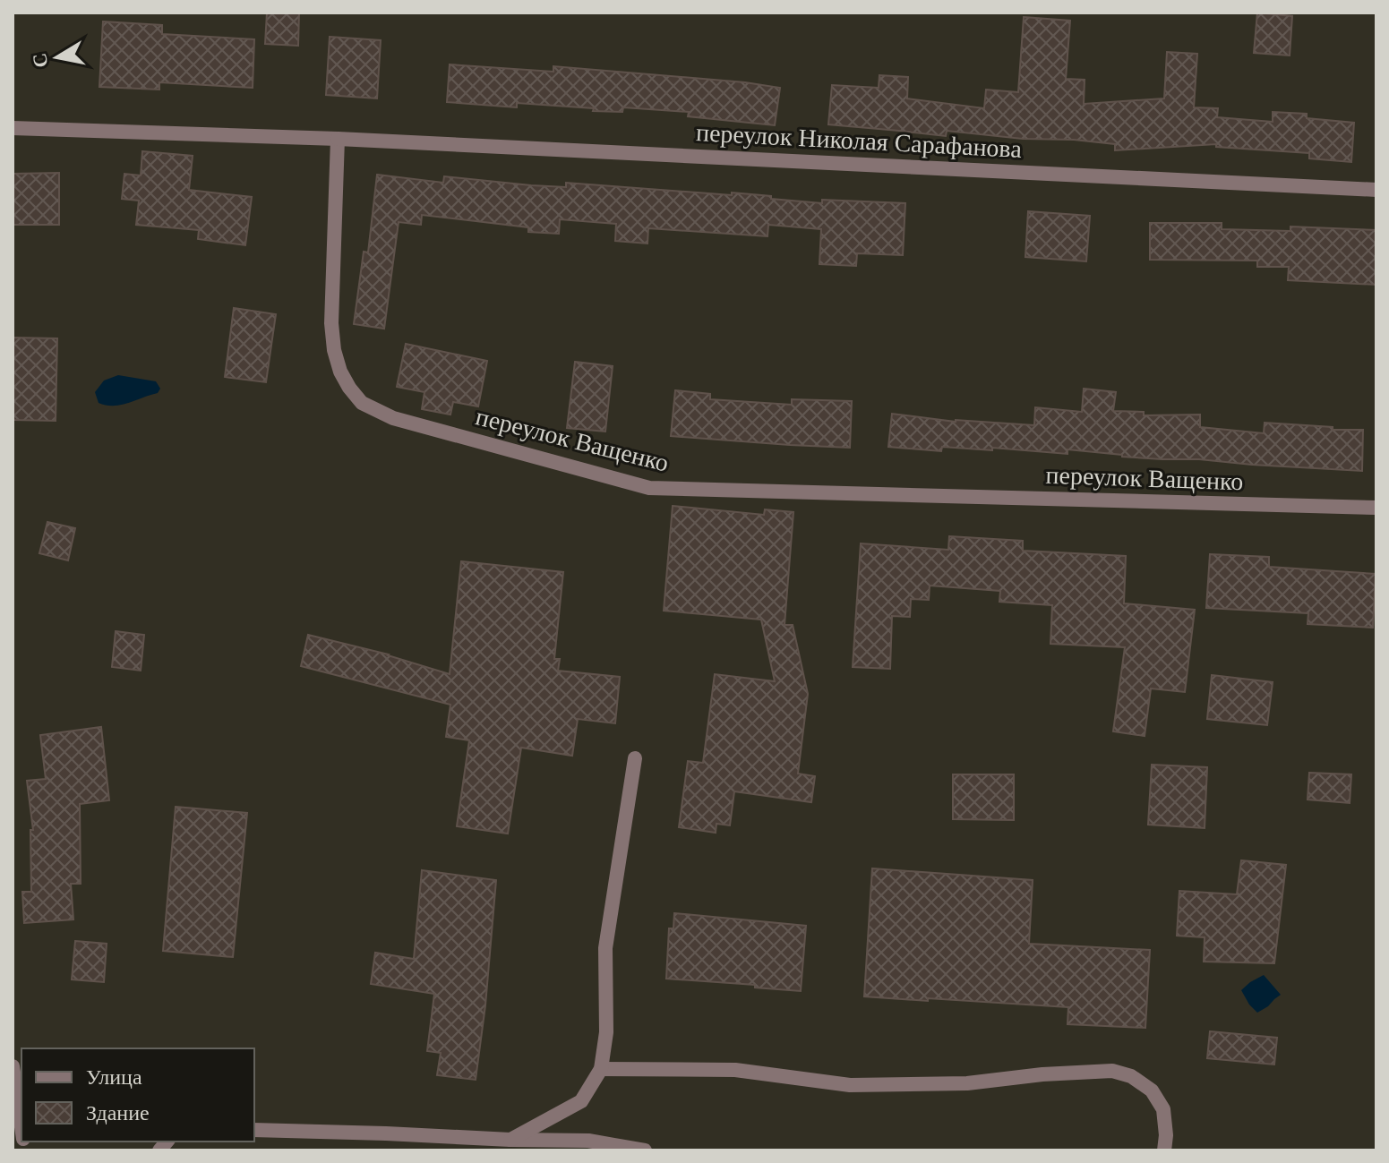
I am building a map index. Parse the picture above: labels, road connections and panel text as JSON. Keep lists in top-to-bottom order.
{
  "streets": {
    "street": ["переулок Николая Сарафанова", "переулок Ващенко"]
  },
  "crossings": [
    ["переулок Николая Сарафанова", "переулок Ващенко"]
  ],
  "legend": ["Улица", "Здание"],
  "north": "left"
}
